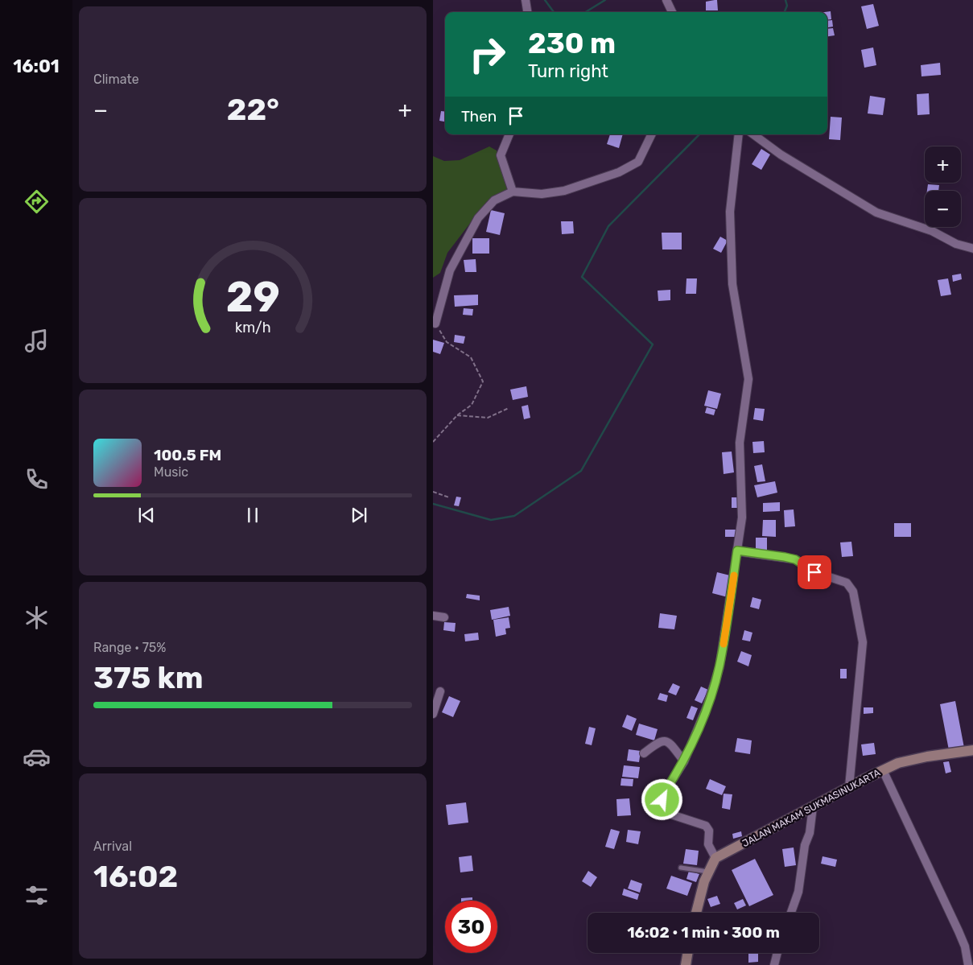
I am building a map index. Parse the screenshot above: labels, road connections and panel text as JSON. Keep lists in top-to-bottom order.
{
  "streets": {
    "street": ["JALAN MAKAM SUKMASINUKARTA"]
  },
  "page": {
    "tabs": "16:01",
    "tile": [
      "Climate",
      ["Range · 75%", "375 km"],
      ["Arrival", "16:02"]
    ],
    "turn": ["230 m", "Turn right"],
    "heat": ["−", "22°", "+"],
    "then": "Then",
    "map_buttons": ["+", "−"],
    "song": ["100.5 FM", "Music"],
    "limit": "30",
    "trip": "16:02 · 1 min · 300 m",
    "gauge": ["29", "km/h"]
  }
}
